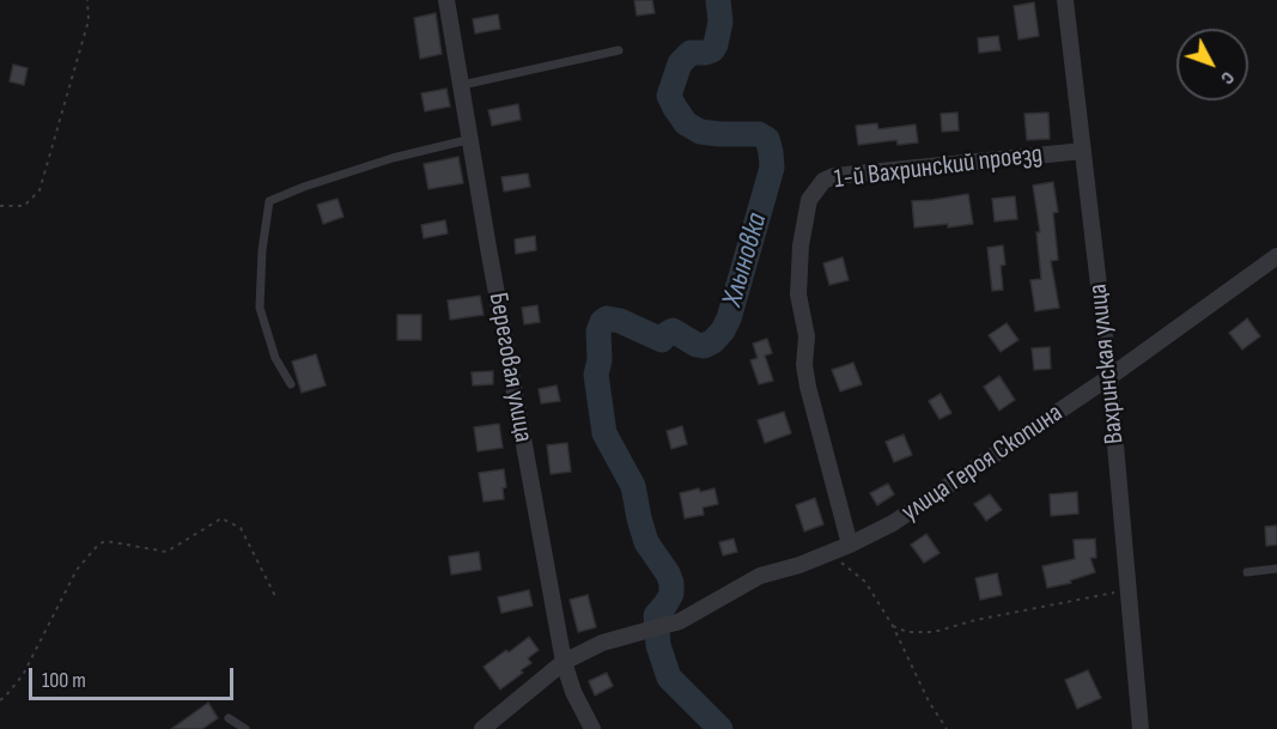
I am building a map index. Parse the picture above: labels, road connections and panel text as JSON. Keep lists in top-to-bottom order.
{
  "streets": {
    "street": [
      "1-й Вахринский проезд",
      "Вахринская улица",
      "Береговая улица",
      "улица Героя Скопина"
    ]
  },
  "crossings": [
    ["1-й Вахринский проезд", "Вахринская улица"],
    ["1-й Вахринский проезд", "улица Героя Скопина"],
    ["Вахринская улица", "улица Героя Скопина"],
    ["Береговая улица", "улица Героя Скопина"]
  ],
  "water": ["Хлыновка"],
  "scale_bar": "100 m",
  "north": "bottom right"
}
